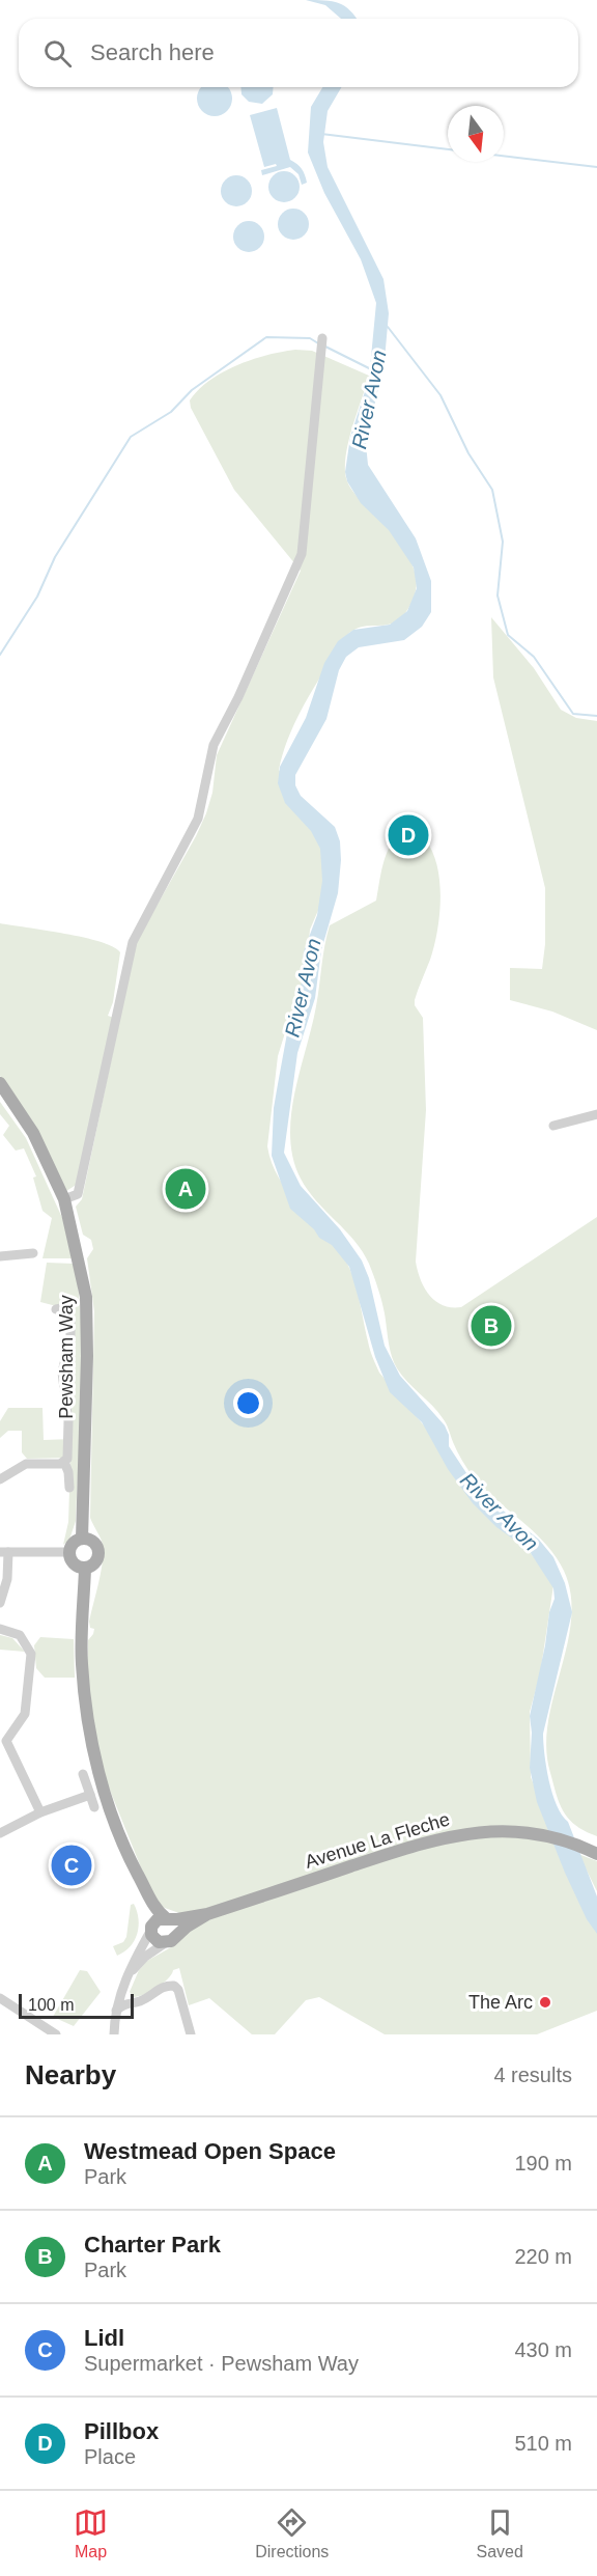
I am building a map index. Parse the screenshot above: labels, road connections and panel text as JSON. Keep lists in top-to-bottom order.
{
  "streets": {
    "main road": ["Pewsham Way", "Avenue La Fleche"]
  },
  "water": ["River Avon"],
  "places": ["The Arc"],
  "scale_bar": "100 m",
  "north": "bottom",
  "page": {
    "search": "Search here",
    "pins": [
      "D",
      "A",
      "B",
      "C"
    ],
    "scale": "100 m",
    "heading": ["Nearby", "4 results"],
    "list": [
      {
        "mark": "A",
        "name": "Westmead Open Space",
        "note": "Park",
        "value": "190 m"
      },
      {
        "mark": "B",
        "name": "Charter Park",
        "note": "Park",
        "value": "220 m"
      },
      {
        "mark": "C",
        "name": "Lidl",
        "note": "Supermarket · Pewsham Way",
        "value": "430 m"
      },
      {
        "mark": "D",
        "name": "Pillbox",
        "note": "Place",
        "value": "510 m"
      }
    ],
    "nav": ["Map", "Directions", "Saved"]
  }
}
